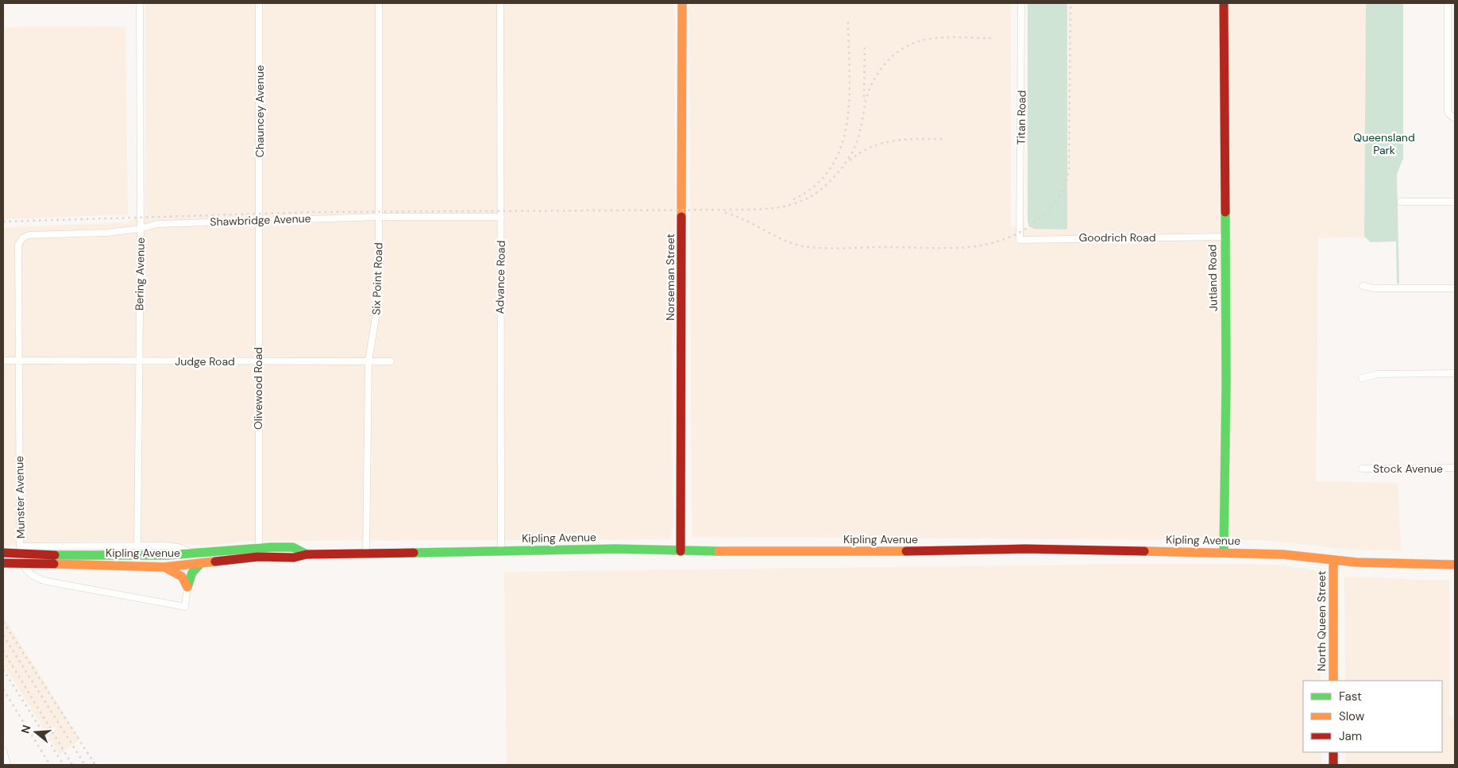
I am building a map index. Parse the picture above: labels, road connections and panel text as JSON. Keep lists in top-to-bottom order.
{
  "streets": {
    "main road": [
      "Norseman Street",
      "Jutland Road",
      "Kipling Avenue",
      "North Queen Street"
    ],
    "street": [
      "Chauncey Avenue",
      "Titan Road",
      "Shawbridge Avenue",
      "Goodrich Road",
      "Bering Avenue",
      "Advance Road",
      "Six Point Road",
      "Judge Road",
      "Olivewood Road",
      "Stock Avenue",
      "Munster Avenue"
    ]
  },
  "crossings": [
    ["Chauncey Avenue", "Shawbridge Avenue"],
    ["Chauncey Avenue", "Olivewood Road"],
    ["Titan Road", "Goodrich Road"],
    ["Shawbridge Avenue", "Bering Avenue"],
    ["Shawbridge Avenue", "Advance Road"],
    ["Shawbridge Avenue", "Six Point Road"],
    ["Shawbridge Avenue", "Olivewood Road"],
    ["Shawbridge Avenue", "Munster Avenue"],
    ["Goodrich Road", "Jutland Road"],
    ["Bering Avenue", "Judge Road"],
    ["Bering Avenue", "Kipling Avenue"],
    ["Advance Road", "Kipling Avenue"],
    ["Norseman Street", "Kipling Avenue"],
    ["Jutland Road", "Kipling Avenue"],
    ["Six Point Road", "Judge Road"],
    ["Six Point Road", "Kipling Avenue"],
    ["Judge Road", "Olivewood Road"],
    ["Judge Road", "Munster Avenue"],
    ["Olivewood Road", "Kipling Avenue"],
    ["Munster Avenue", "Kipling Avenue"],
    ["Kipling Avenue", "North Queen Street"]
  ],
  "parks": ["Queensland Park"],
  "legend": ["Fast", "Slow", "Jam"],
  "north": "left"
}
